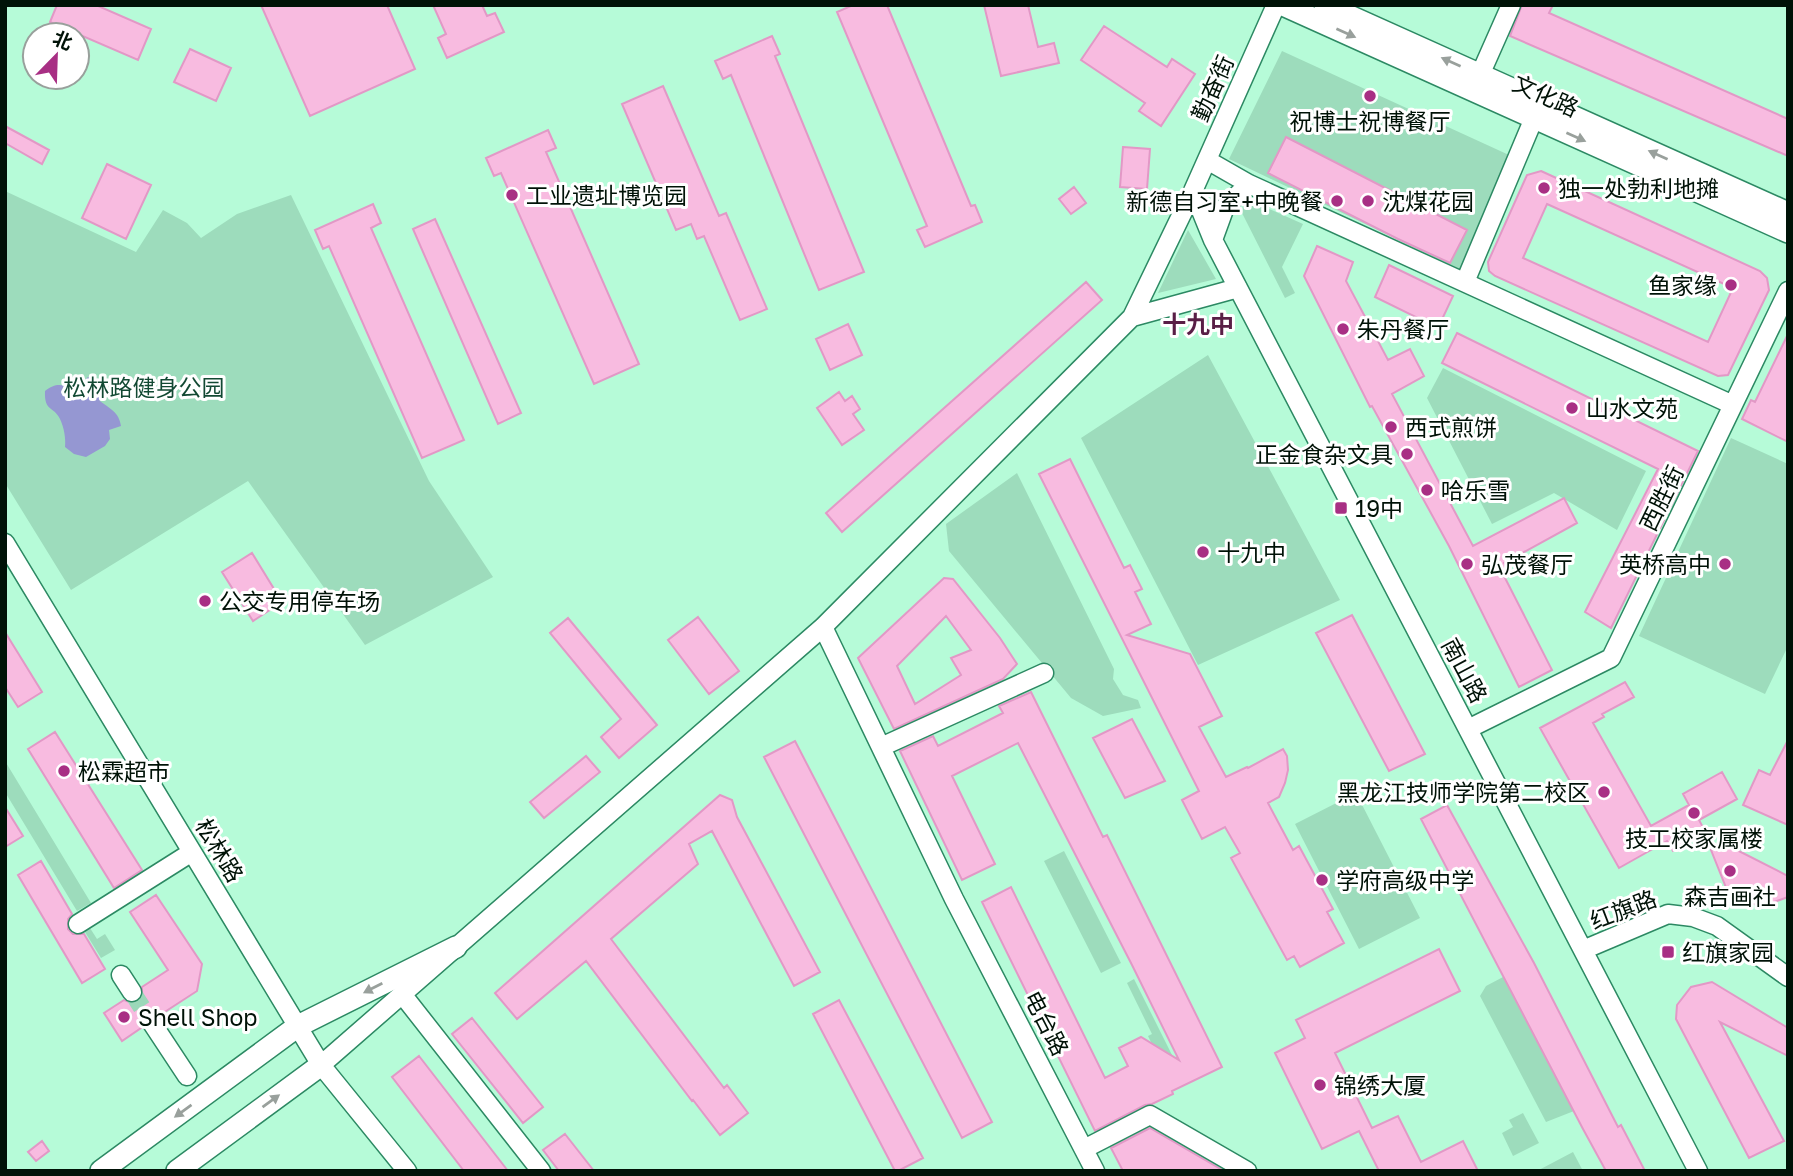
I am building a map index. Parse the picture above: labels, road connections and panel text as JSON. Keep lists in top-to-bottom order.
{
  "streets": {
    "main road": ["文化路"],
    "street": [
      "勤奋街",
      "西胜街",
      "南山路",
      "松林路",
      "红旗路",
      "电台路"
    ]
  },
  "crossings": [
    ["勤奋街", "南山路"],
    ["西胜街", "南山路"],
    ["南山路", "红旗路"]
  ],
  "districts": ["十九中"],
  "parks": ["松林路健身公园"],
  "places": {
    "other": [
      "祝博士祝博餐厅",
      "独一处勃利地摊",
      "工业遗址博览园",
      "新德自习室+中晚餐",
      "沈煤花园",
      "鱼家缘",
      "朱丹餐厅",
      "山水文苑",
      "西式煎饼",
      "正金食杂文具",
      "哈乐雪",
      "十九中",
      "弘茂餐厅",
      "英桥高中",
      "公交专用停车场",
      "松霖超市",
      "黑龙江技师学院第二校区",
      "技工校家属楼",
      "森吉画社",
      "学府高级中学",
      "Shell Shop",
      "锦绣大厦"
    ],
    "transit": ["19中", "红旗家园"]
  },
  "north": "top right"
}
